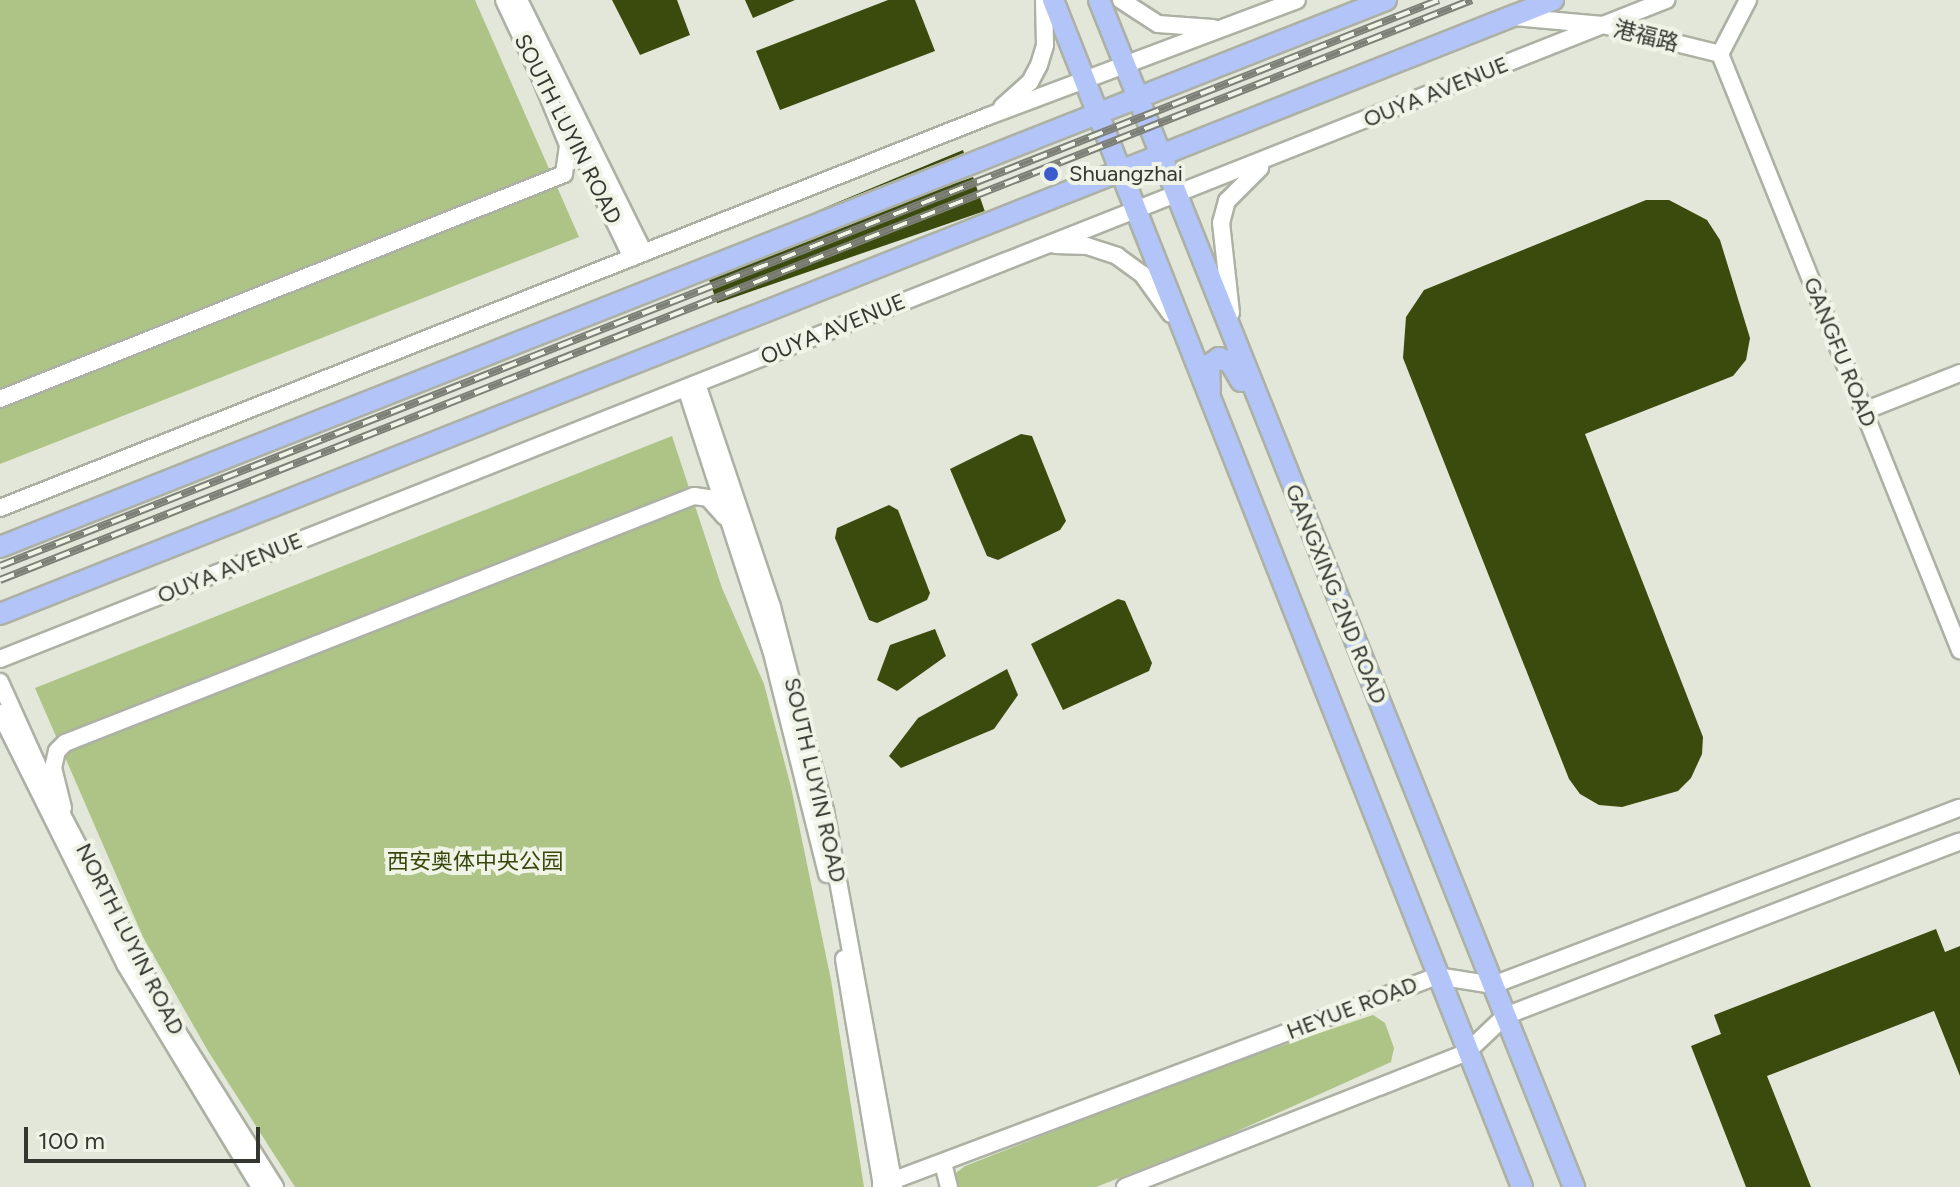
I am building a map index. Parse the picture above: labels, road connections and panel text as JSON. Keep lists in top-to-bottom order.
{
  "streets": {
    "main road": ["OUYA AVENUE", "GANGXING 2ND ROAD"],
    "street": [
      "港福路",
      "SOUTH LUYIN ROAD",
      "GANGFU ROAD",
      "NORTH LUYIN ROAD",
      "HEYUE ROAD"
    ]
  },
  "crossings": [
    ["港福路", "OUYA AVENUE"],
    ["港福路", "GANGFU ROAD"],
    ["OUYA AVENUE", "SOUTH LUYIN ROAD"],
    ["OUYA AVENUE", "GANGXING 2ND ROAD"],
    ["SOUTH LUYIN ROAD", "HEYUE ROAD"],
    ["GANGXING 2ND ROAD", "HEYUE ROAD"]
  ],
  "parks": ["西安奥体中央公园"],
  "places": ["Shuangzhai"],
  "scale_bar": "100 m"
}
